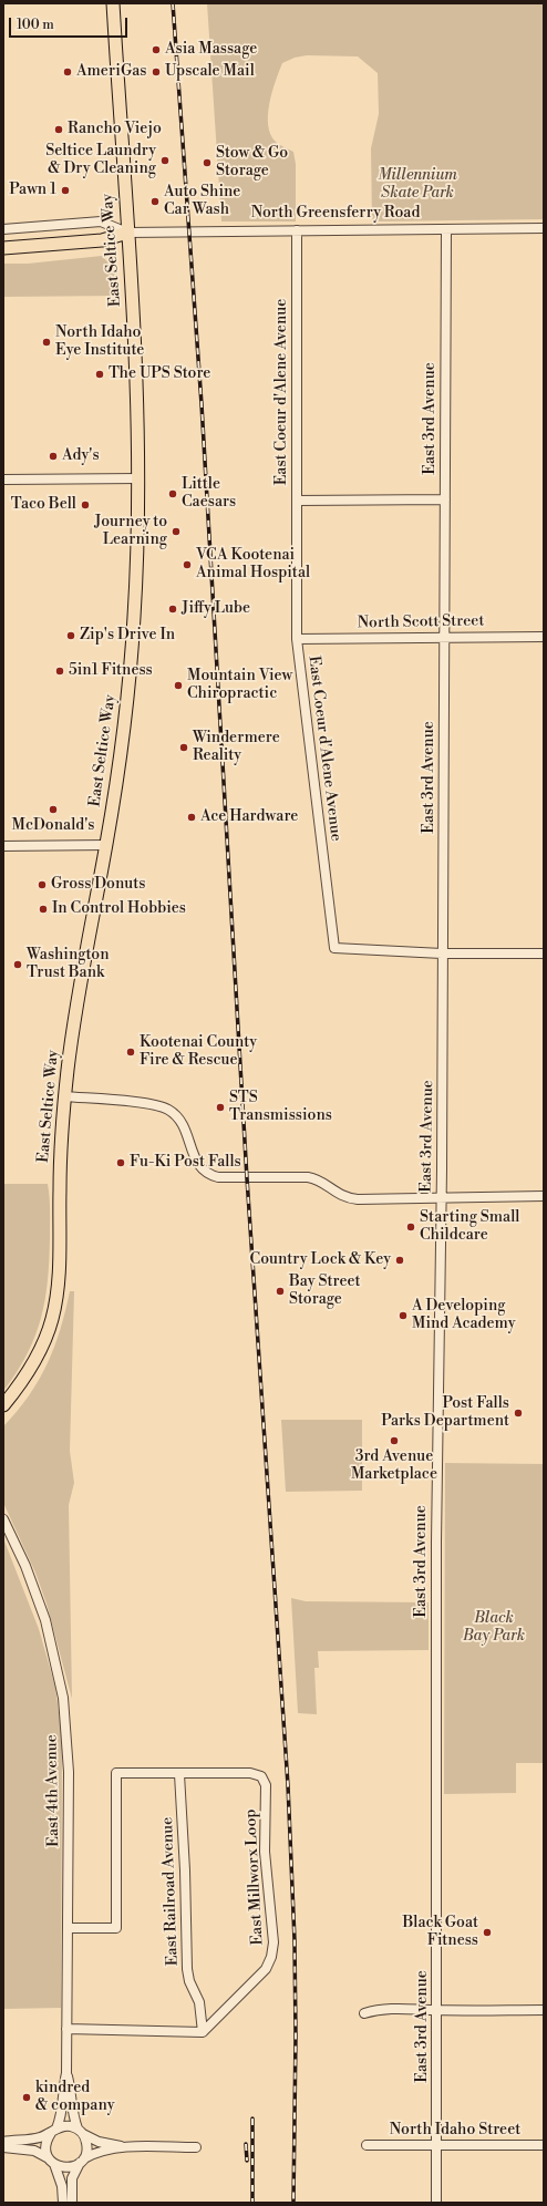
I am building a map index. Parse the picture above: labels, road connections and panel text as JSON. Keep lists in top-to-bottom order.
{
  "streets": {
    "main road": ["North Greensferry Road", "East Seltice Way"],
    "street": [
      "East Coeur d'Alene Avenue",
      "East 3rd Avenue",
      "North Scott Street",
      "East 4th Avenue",
      "East Millworx Loop",
      "East Railroad Avenue",
      "North Idaho Street"
    ]
  },
  "crossings": [
    ["North Greensferry Road", "East Seltice Way"],
    ["North Greensferry Road", "East Coeur d'Alene Avenue"],
    ["North Greensferry Road", "East 3rd Avenue"],
    ["East Coeur d'Alene Avenue", "East 3rd Avenue"],
    ["East Coeur d'Alene Avenue", "North Scott Street"],
    ["East 3rd Avenue", "North Scott Street"],
    ["East 3rd Avenue", "North Idaho Street"],
    ["East 4th Avenue", "East Millworx Loop"],
    ["East Millworx Loop", "East Railroad Avenue"]
  ],
  "parks": ["Millennium Skate Park", "Black Bay Park"],
  "places": [
    "Asia Massage",
    "AmeriGas",
    "Upscale Mail",
    "Rancho Viejo",
    "Seltice Laundry & Dry Cleaning",
    "Stow & Go Storage",
    "Pawn 1",
    "Auto Shine Car Wash",
    "North Idaho Eye Institute",
    "The UPS Store",
    "Ady's",
    "Little Caesars",
    "Taco Bell",
    "Journey to Learning",
    "VCA Kootenai Animal Hospital",
    "Jiffy Lube",
    "Zip's Drive In",
    "5in1 Fitness",
    "Mountain View Chiropractic",
    "Windermere Reality",
    "McDonald's",
    "Ace Hardware",
    "Gross Donuts",
    "In Control Hobbies",
    "Washington Trust Bank",
    "Kootenai County Fire & Rescue",
    "STS Transmissions",
    "Fu-Ki Post Falls",
    "Starting Small Childcare",
    "Country Lock & Key",
    "Bay Street Storage",
    "A Developing Mind Academy",
    "Post Falls Parks Department",
    "3rd Avenue Marketplace",
    "Black Goat Fitness",
    "kindred & company"
  ],
  "scale_bar": "100 m"
}
